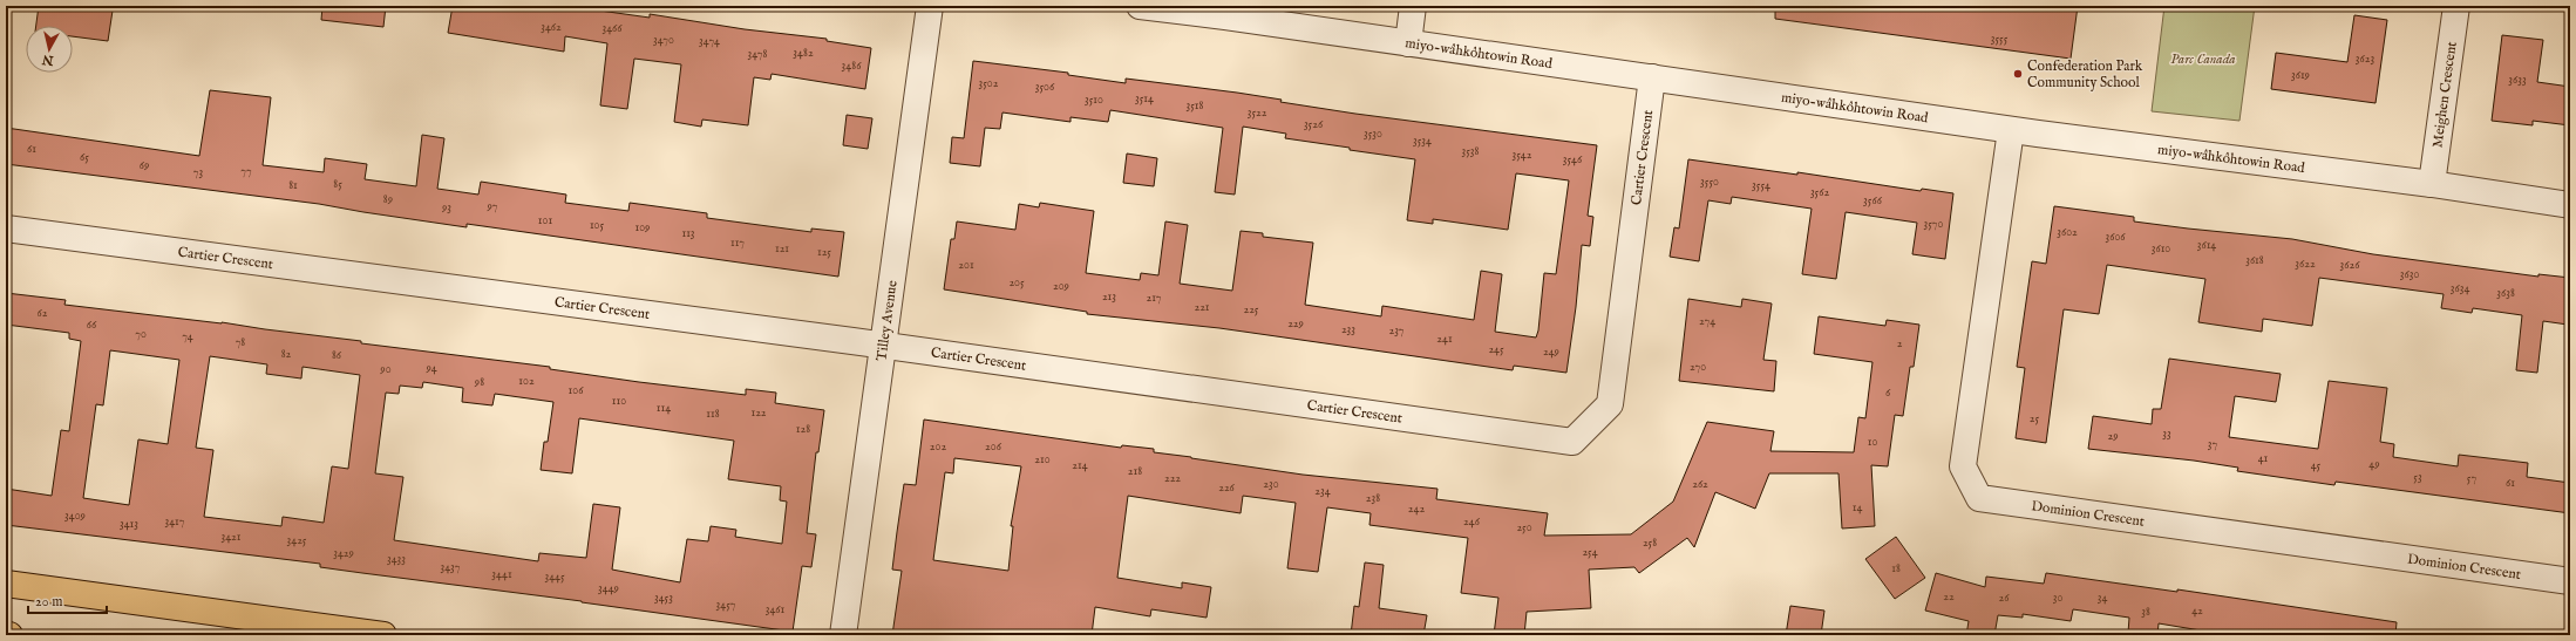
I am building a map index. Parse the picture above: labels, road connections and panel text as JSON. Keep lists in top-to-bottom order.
{
  "streets": {
    "street": [
      "miyo-wâhkôhtowin Road",
      "Meighen Crescent",
      "Cartier Crescent",
      "Tilley Avenue",
      "Dominion Crescent"
    ]
  },
  "crossings": [
    ["miyo-wâhkôhtowin Road", "Meighen Crescent"],
    ["miyo-wâhkôhtowin Road", "Cartier Crescent"],
    ["miyo-wâhkôhtowin Road", "Dominion Crescent"],
    ["Cartier Crescent", "Tilley Avenue"]
  ],
  "parks": ["Parc Canada"],
  "places": ["Confederation Park Community School"],
  "house_numbers": [
    "3462",
    "3466",
    "3555",
    "3470",
    "3474",
    "3482",
    "3478",
    "3623",
    "3486",
    "3619",
    "3633",
    "3502",
    "3506",
    "3514",
    "3510",
    "3518",
    "3522",
    "3526",
    "3530",
    "3534",
    "61",
    "3538",
    "3542",
    "65",
    "3546",
    "69",
    "77",
    "73",
    "3550",
    "85",
    "81",
    "3554",
    "3562",
    "89",
    "3566",
    "97",
    "93",
    "101",
    "3570",
    "105",
    "109",
    "3602",
    "113",
    "3606",
    "117",
    "3614",
    "121",
    "3610",
    "125",
    "3618",
    "3622",
    "201",
    "3626",
    "3630",
    "205",
    "209",
    "3634",
    "3638",
    "213",
    "217",
    "221",
    "225",
    "62",
    "274",
    "229",
    "66",
    "233",
    "237",
    "70",
    "74",
    "241",
    "78",
    "2",
    "245",
    "249",
    "82",
    "86",
    "270",
    "94",
    "90",
    "102",
    "98",
    "106",
    "6",
    "110",
    "114",
    "122",
    "118",
    "25",
    "128",
    "33",
    "29",
    "10",
    "37",
    "202",
    "206",
    "41",
    "210",
    "49",
    "214",
    "45",
    "218",
    "53",
    "222",
    "57",
    "61",
    "230",
    "262",
    "226",
    "234",
    "238",
    "14",
    "242",
    "3409",
    "3417",
    "246",
    "3413",
    "250",
    "3421",
    "3425",
    "258",
    "254",
    "3429",
    "3433",
    "3437",
    "18",
    "3441",
    "3445",
    "3449",
    "22",
    "3453",
    "26",
    "30",
    "34",
    "3457",
    "3461",
    "42",
    "38"
  ],
  "scale_bar": "20 m",
  "north": "bottom"
}
